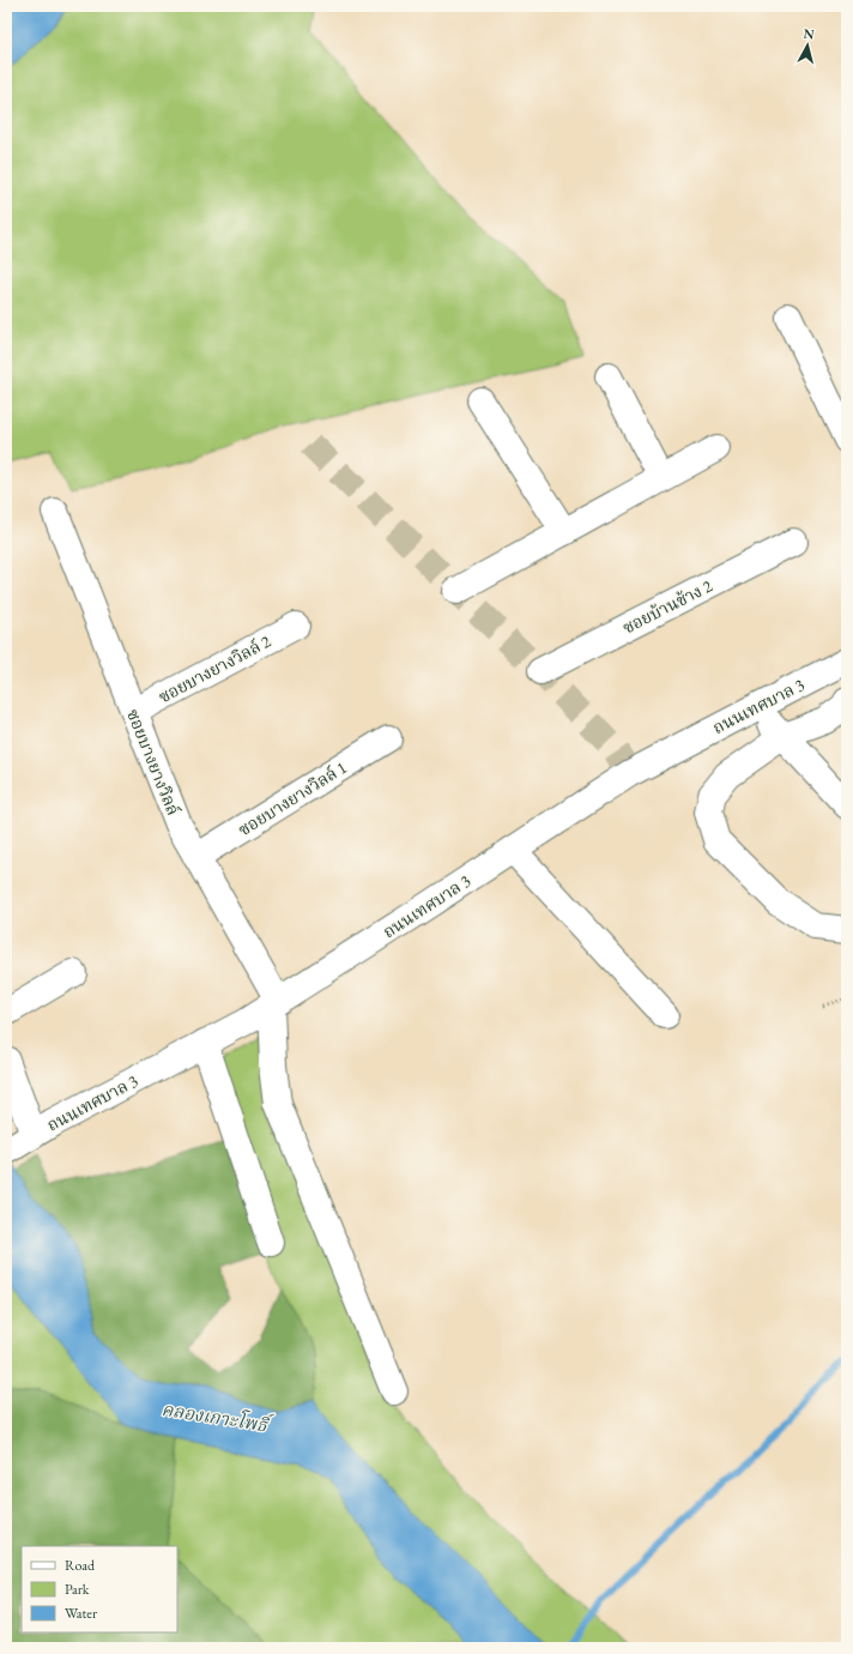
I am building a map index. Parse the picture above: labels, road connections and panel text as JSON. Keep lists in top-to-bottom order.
{
  "streets": {
    "street": [
      "ซอยบ้านช้าง 2",
      "ซอยบางยางวิลล์ 2",
      "ถนนเทศบาล 3",
      "ซอยบางยางวิลล์",
      "ซอยบางยางวิลล์ 1"
    ]
  },
  "crossings": [
    ["ซอยบางยางวิลล์ 2", "ซอยบางยางวิลล์"],
    ["ถนนเทศบาล 3", "ซอยบางยางวิลล์"],
    ["ซอยบางยางวิลล์", "ซอยบางยางวิลล์ 1"]
  ],
  "water": ["คลองเกาะโพธิ์"],
  "legend": ["Road", "Park", "Water"],
  "north": "top"
}
